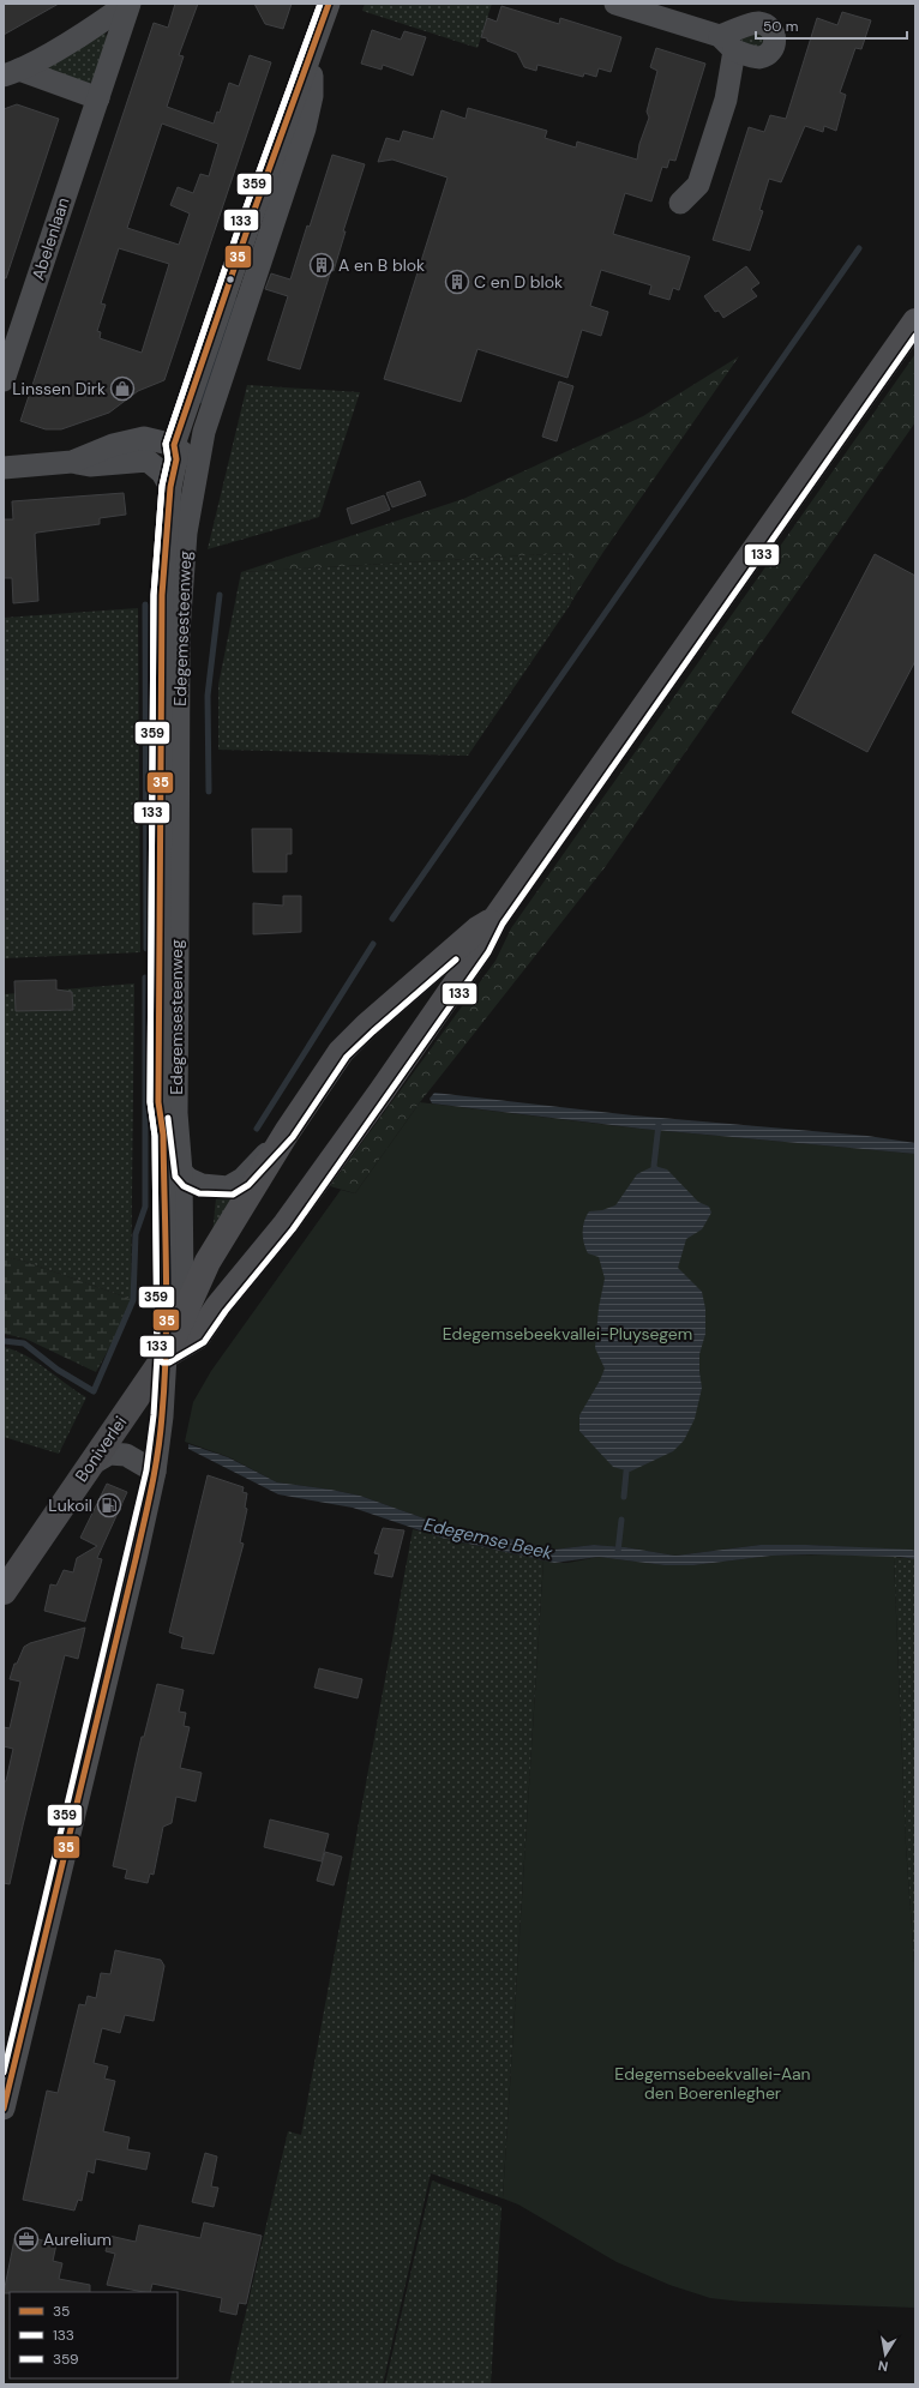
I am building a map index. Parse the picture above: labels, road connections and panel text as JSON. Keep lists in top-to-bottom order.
{
  "streets": {
    "highway": ["Boniverlei"],
    "street": ["Abelenlaan", "Edegemsesteenweg"]
  },
  "crossings": [
    ["Edegemsesteenweg", "Boniverlei"]
  ],
  "water": ["Edegemse Beek"],
  "parks": ["Edegemsebeekvallei-Pluysegem", "Edegemsebeekvallei-Aan den Boerenlegher"],
  "places": {
    "building": ["A en B blok", "C en D blok"],
    "shop": ["Linssen Dirk"],
    "fuel station": ["Lukoil"],
    "office": ["Aurelium"]
  },
  "lines": ["transit line 35", "transit line 133", "transit line 359"],
  "legend": ["35", "133", "359"],
  "scale_bar": "50 m",
  "north": "bottom"
}
